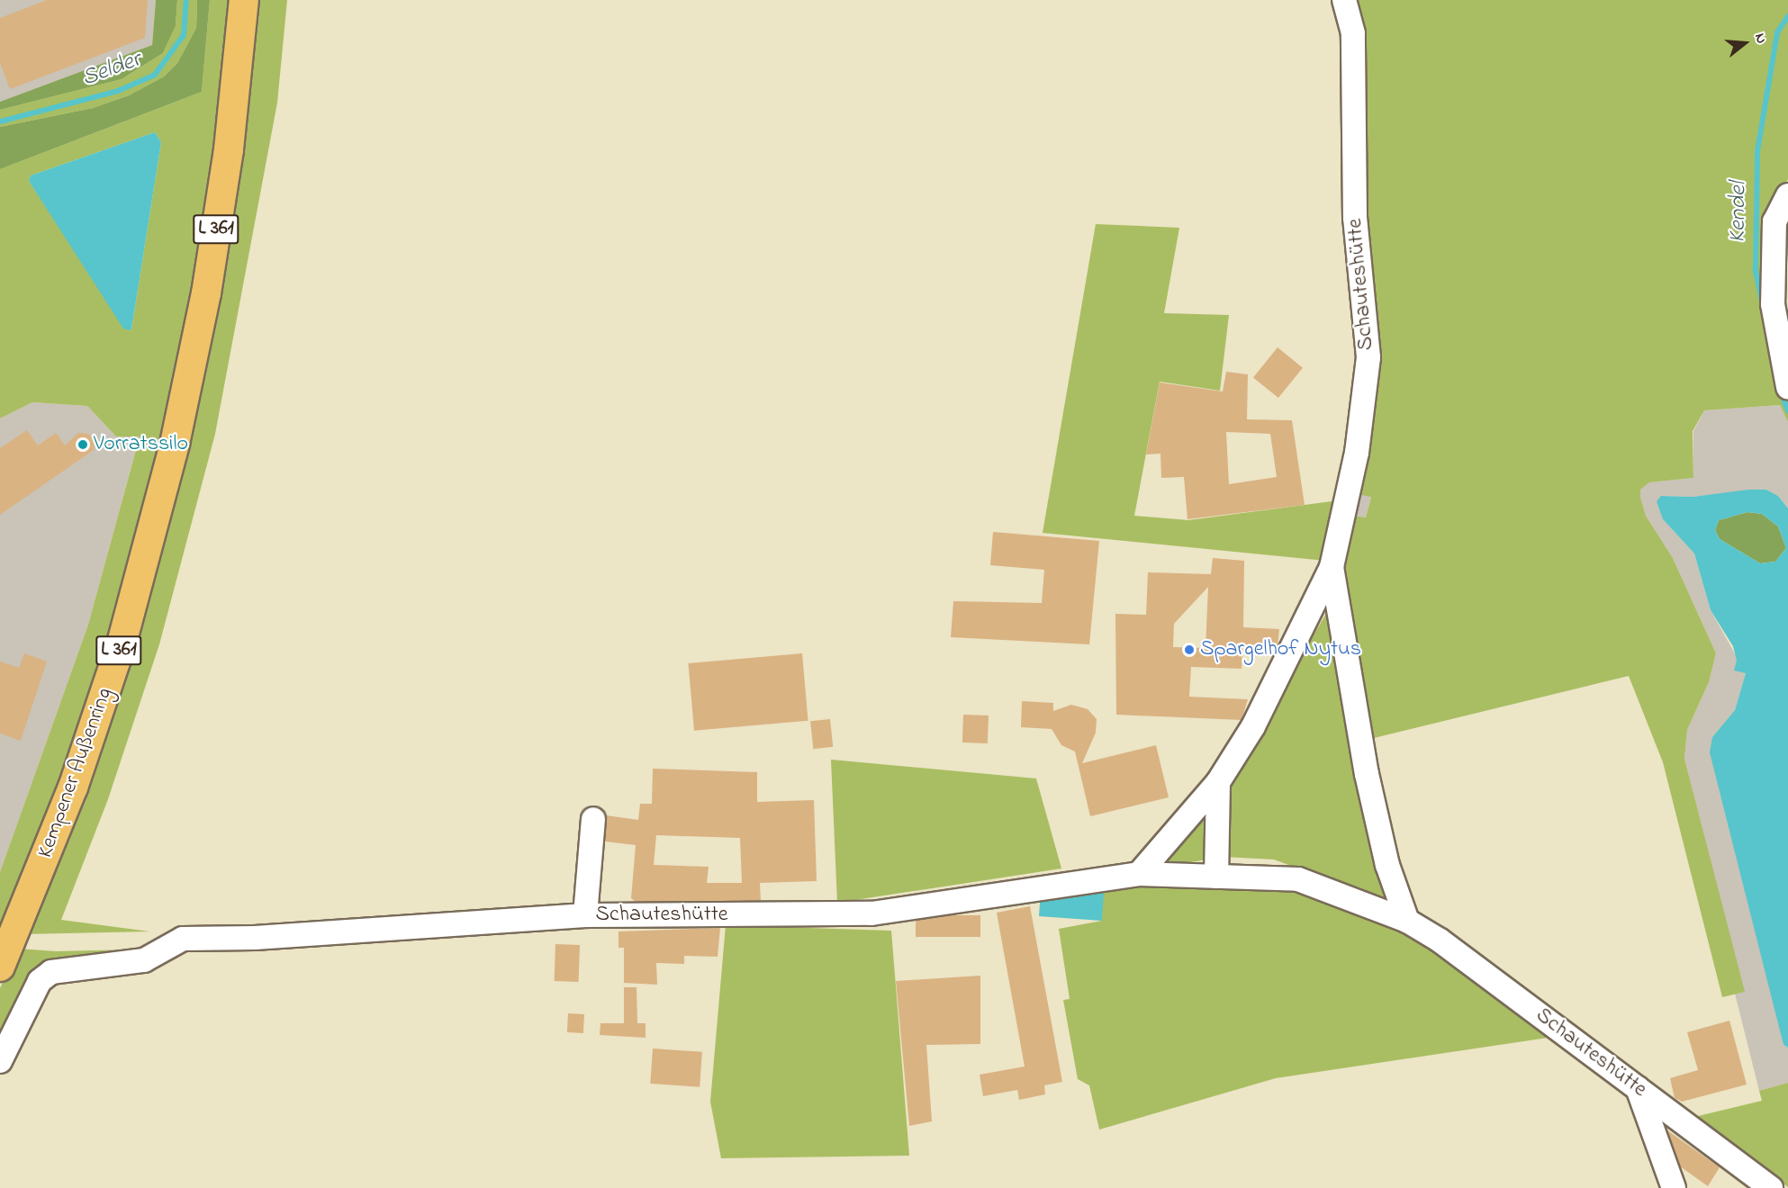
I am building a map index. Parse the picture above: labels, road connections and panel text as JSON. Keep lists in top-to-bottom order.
{
  "streets": {
    "main road": ["L 361", "Kempener Außenring"],
    "street": ["Schauteshütte"]
  },
  "water": ["Selder", "Kendel"],
  "places": ["Vorratssilo", "Spargelhof Nytus"],
  "north": "right"
}
